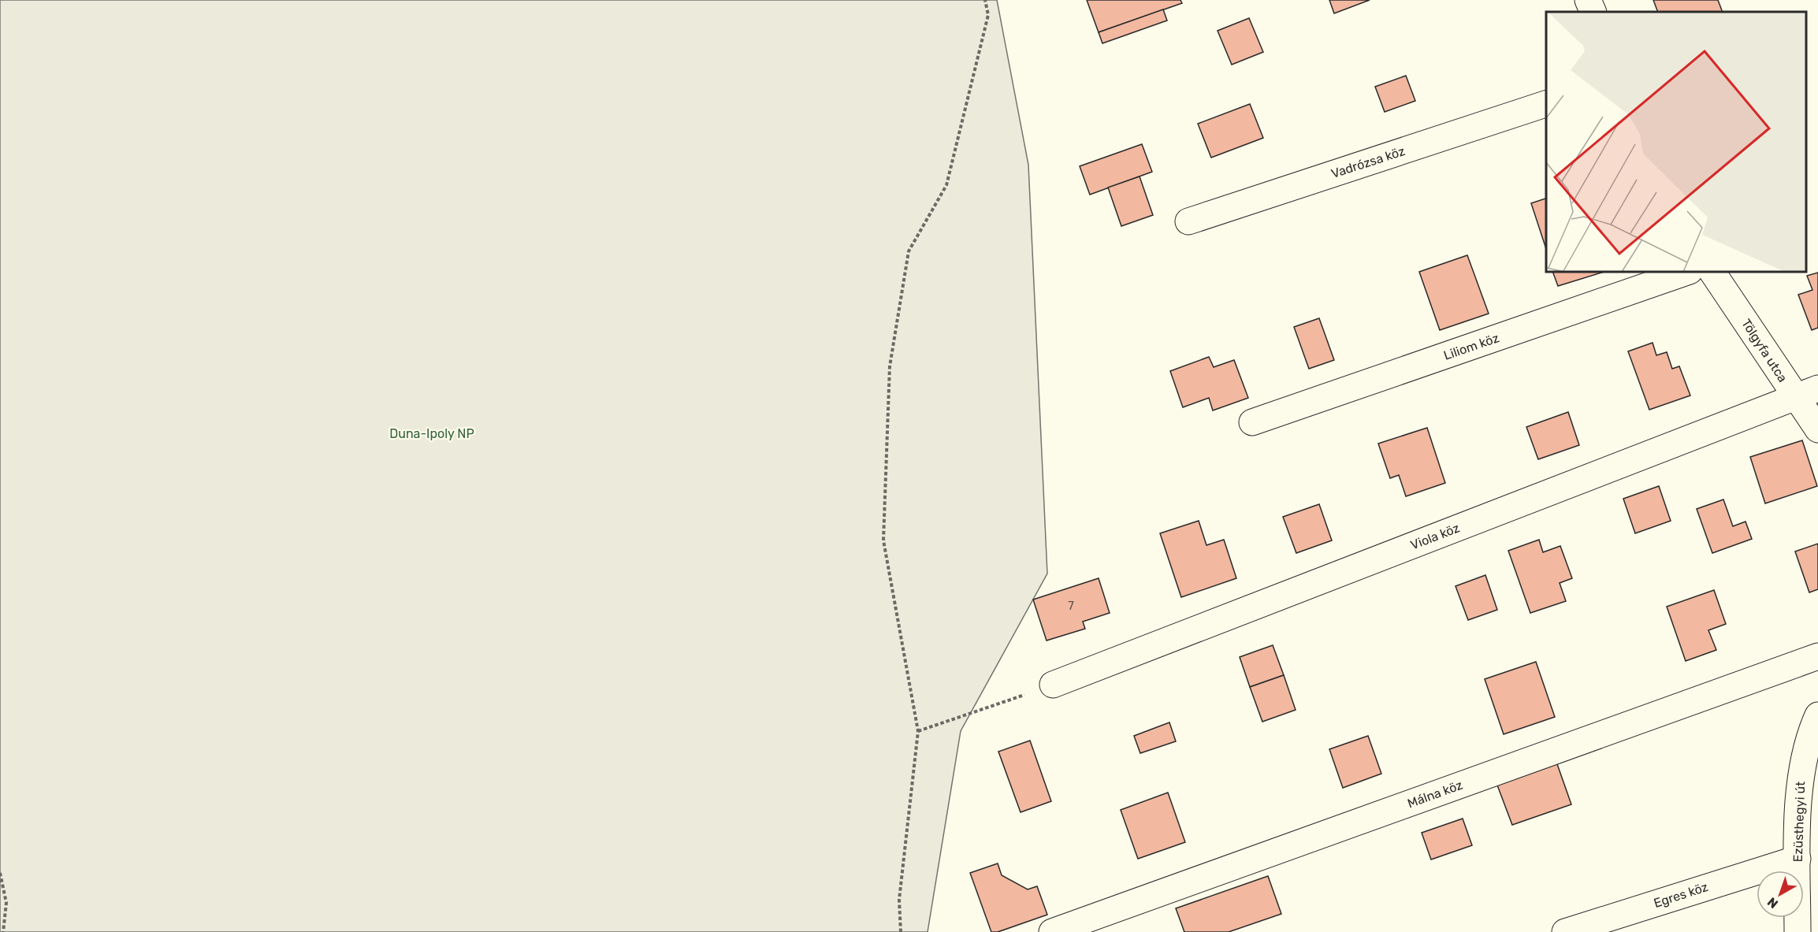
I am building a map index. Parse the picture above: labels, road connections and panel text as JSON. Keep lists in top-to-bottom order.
{
  "streets": {
    "street": [
      "Vadrózsa köz",
      "Liliom köz",
      "Tölgyfa utca",
      "Viola köz",
      "Málna köz",
      "Ezüsthegyi út",
      "Egres köz"
    ]
  },
  "crossings": [
    ["Tölgyfa utca", "Viola köz"],
    ["Ezüsthegyi út", "Egres köz"]
  ],
  "parks": ["Duna-Ipoly NP"],
  "house_numbers": ["7"],
  "north": "bottom left"
}
